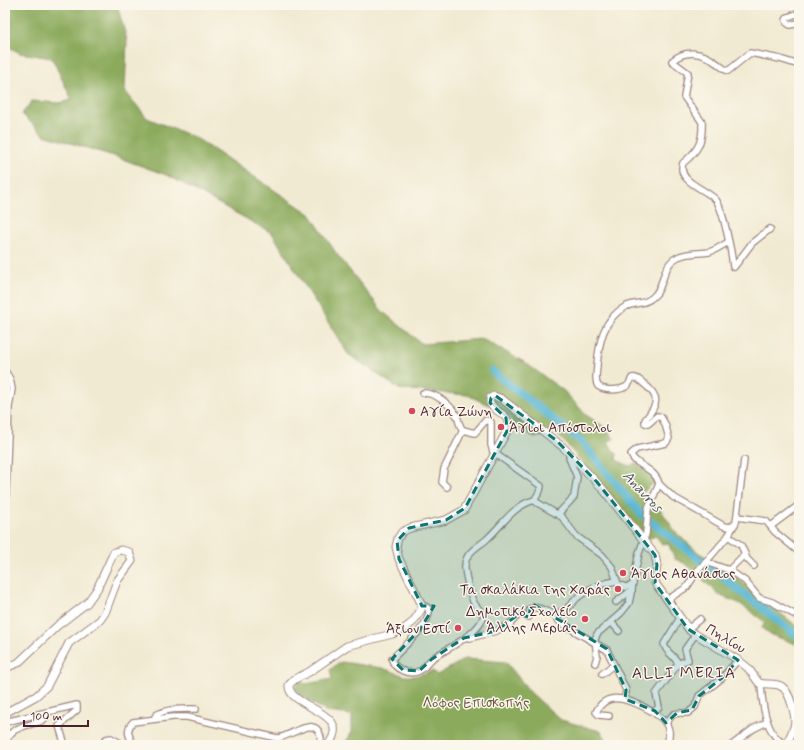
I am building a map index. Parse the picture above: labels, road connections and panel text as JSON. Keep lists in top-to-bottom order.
{
  "streets": {
    "main road": ["Πηλίου"]
  },
  "districts": ["ALLI MERIA"],
  "water": ["Anavros"],
  "parks": ["Λόφος Επισκοπής"],
  "places": [
    "Αγία Ζώνη",
    "Άγιοι Απόστολοι",
    "Άγιος Αθανάσιος",
    "Τα σκαλάκια της Χαράς",
    "Δημοτικό Σχολείο Άλλης Μεριάς",
    "Άξιον Εστί"
  ],
  "scale_bar": "100 m"
}
